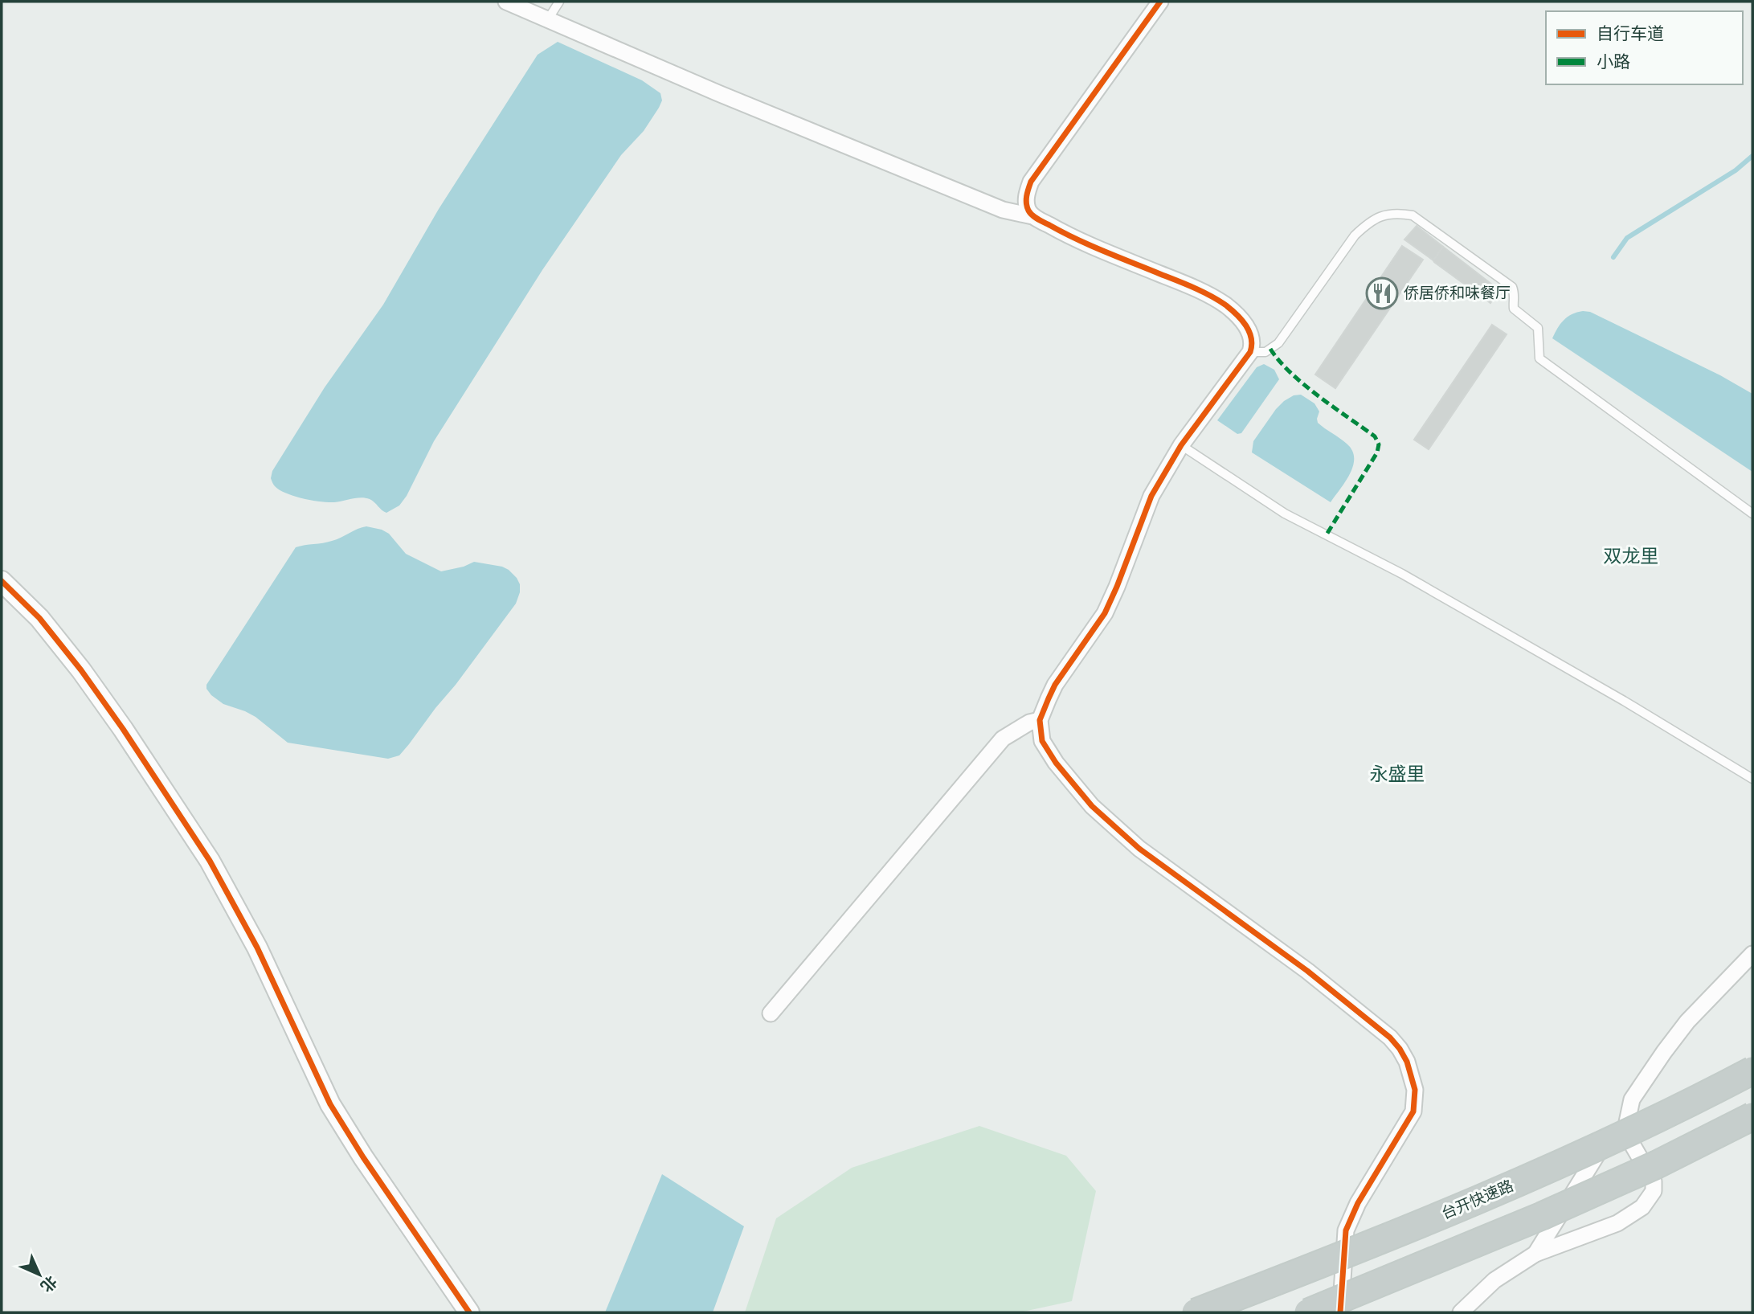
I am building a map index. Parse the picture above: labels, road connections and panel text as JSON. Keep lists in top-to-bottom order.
{
  "streets": {
    "highway": ["台开快速路"]
  },
  "districts": ["双龙里", "永盛里"],
  "places": {
    "restaurant": ["侨居侨和味餐厅"]
  },
  "legend": ["自行车道", "小路"],
  "north": "bottom right"
}
